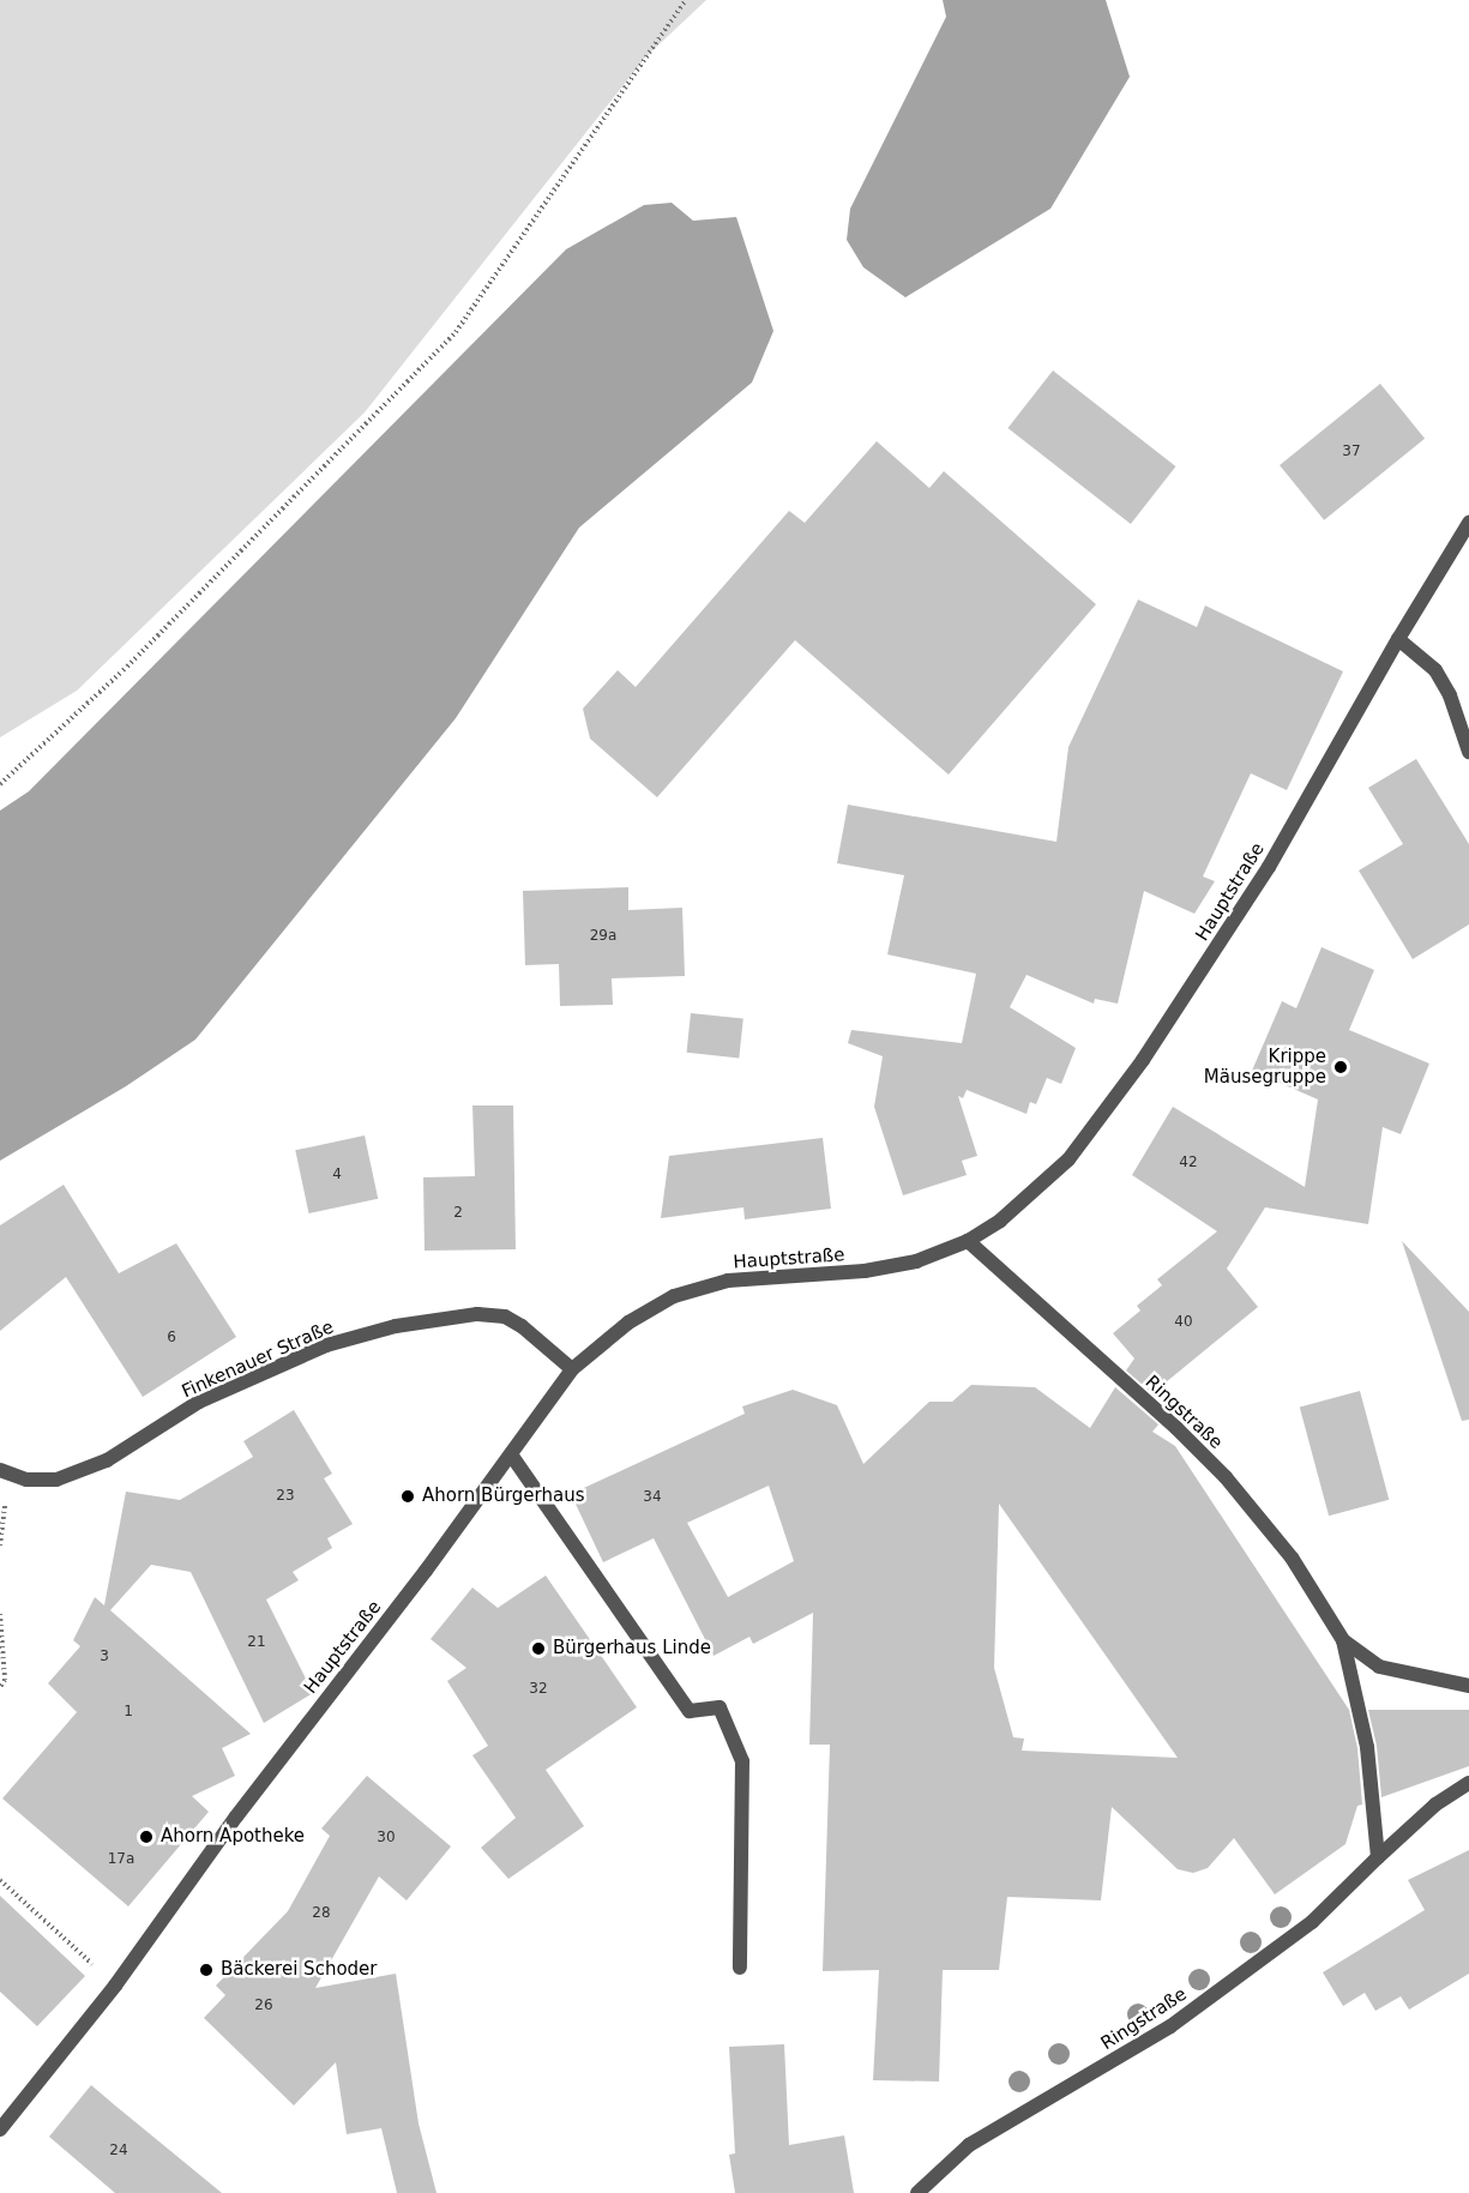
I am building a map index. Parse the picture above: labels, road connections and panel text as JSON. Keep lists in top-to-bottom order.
{
  "streets": {
    "street": ["Hauptstraße", "Finkenauer Straße", "Ringstraße"]
  },
  "crossings": [
    ["Hauptstraße", "Finkenauer Straße"],
    ["Hauptstraße", "Ringstraße"]
  ],
  "places": [
    "Krippe Mäusegruppe",
    "Ahorn Bürgerhaus",
    "Bürgerhaus Linde",
    "Ahorn Apotheke",
    "Bäckerei Schoder"
  ],
  "house_numbers": [
    "37",
    "29a",
    "42",
    "4",
    "2",
    "40",
    "6",
    "23",
    "34",
    "21",
    "3",
    "32",
    "1",
    "30",
    "17a",
    "28",
    "26",
    "24"
  ]
}
